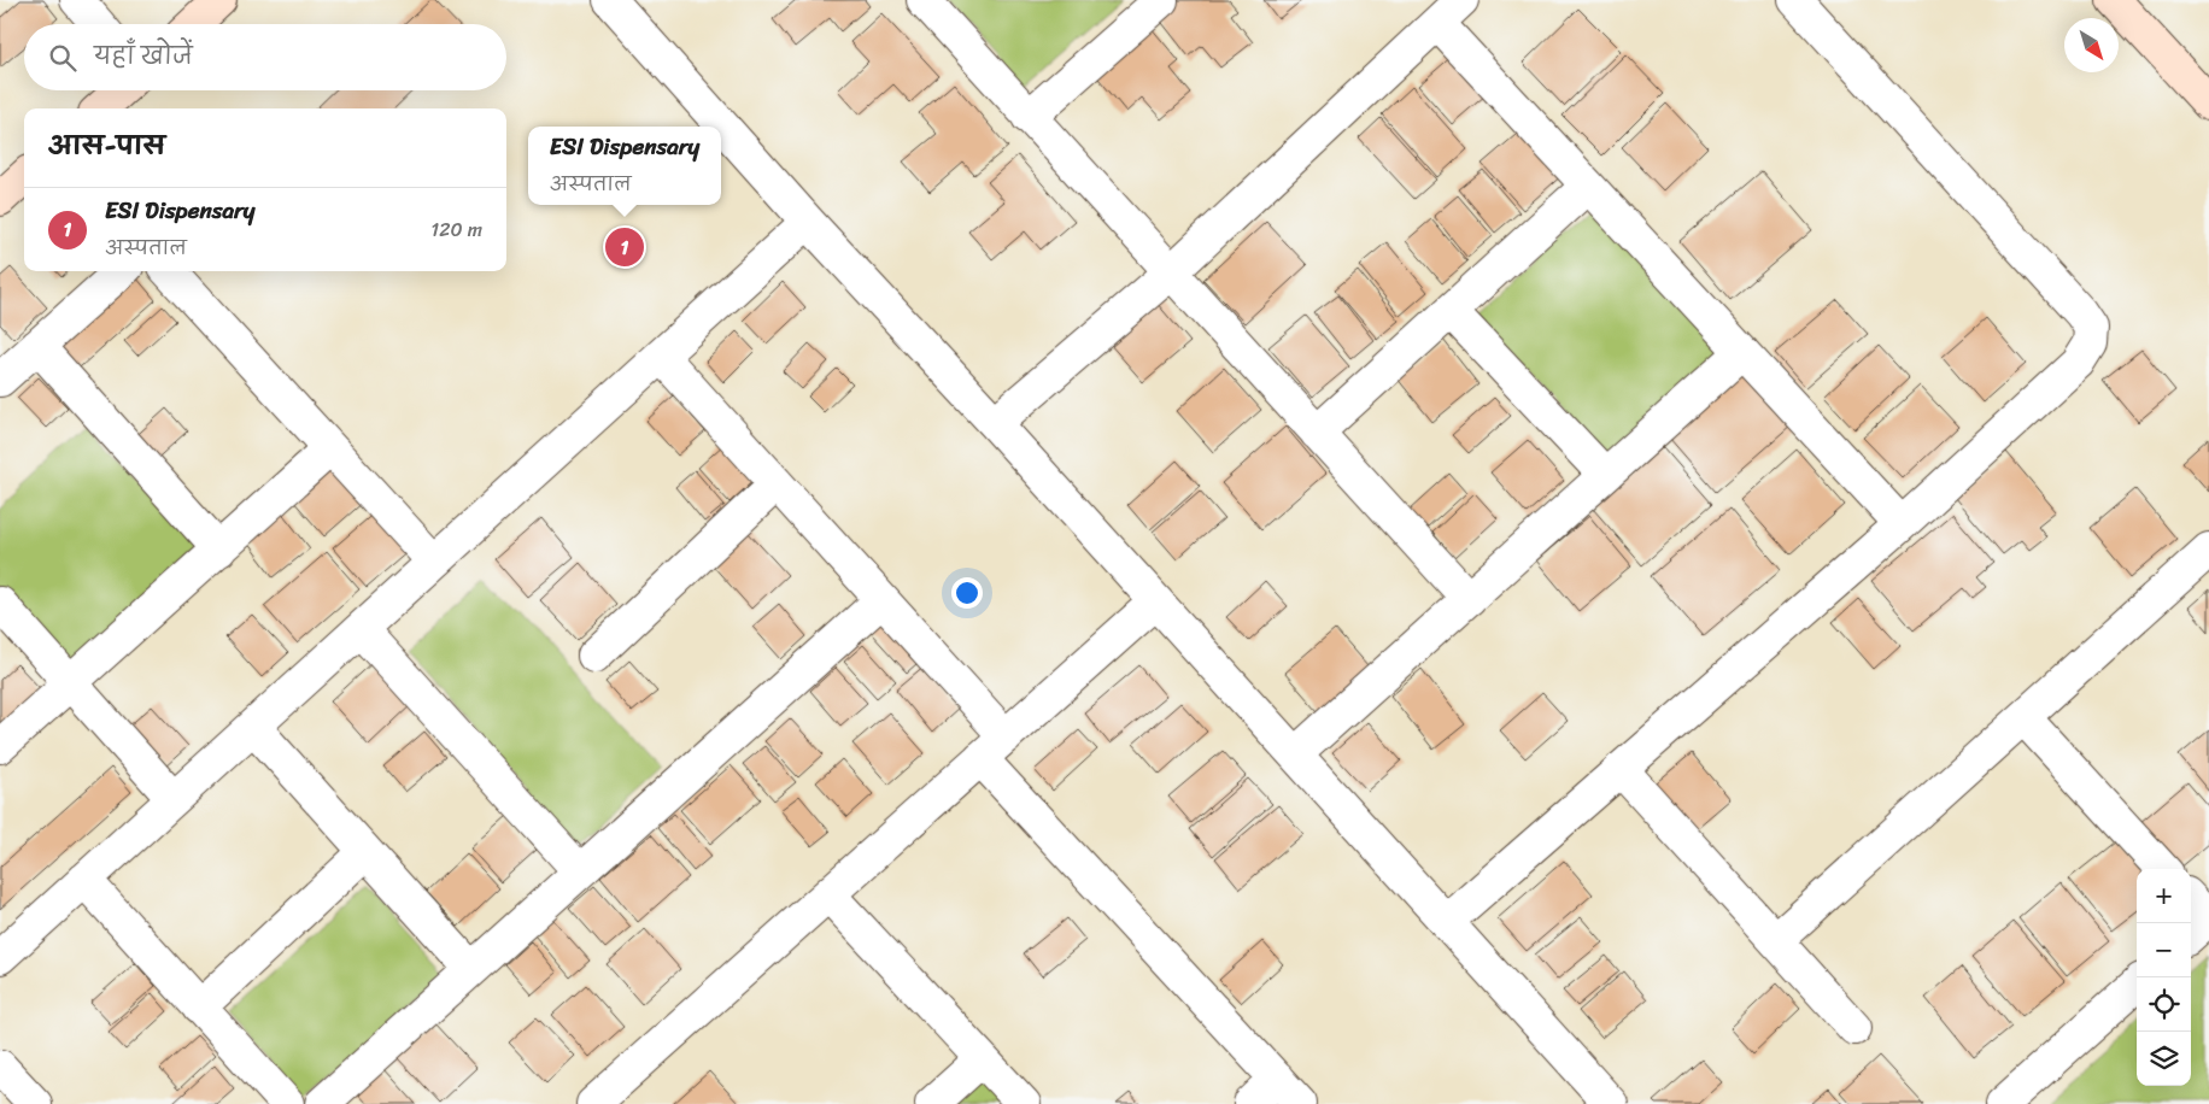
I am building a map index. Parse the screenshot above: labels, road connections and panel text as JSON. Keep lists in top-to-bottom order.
{
  "north": "bottom right",
  "page": {
    "search": "यहाँ खोजें",
    "heading": "आस-पास",
    "popup": ["ESI Dispensary", "अस्पताल"],
    "list": [
      {
        "mark": "1",
        "name": "ESI Dispensary",
        "note": "अस्पताल",
        "value": "120 m"
      }
    ],
    "pins": "1",
    "map_buttons": ["+", "−"]
  }
}
